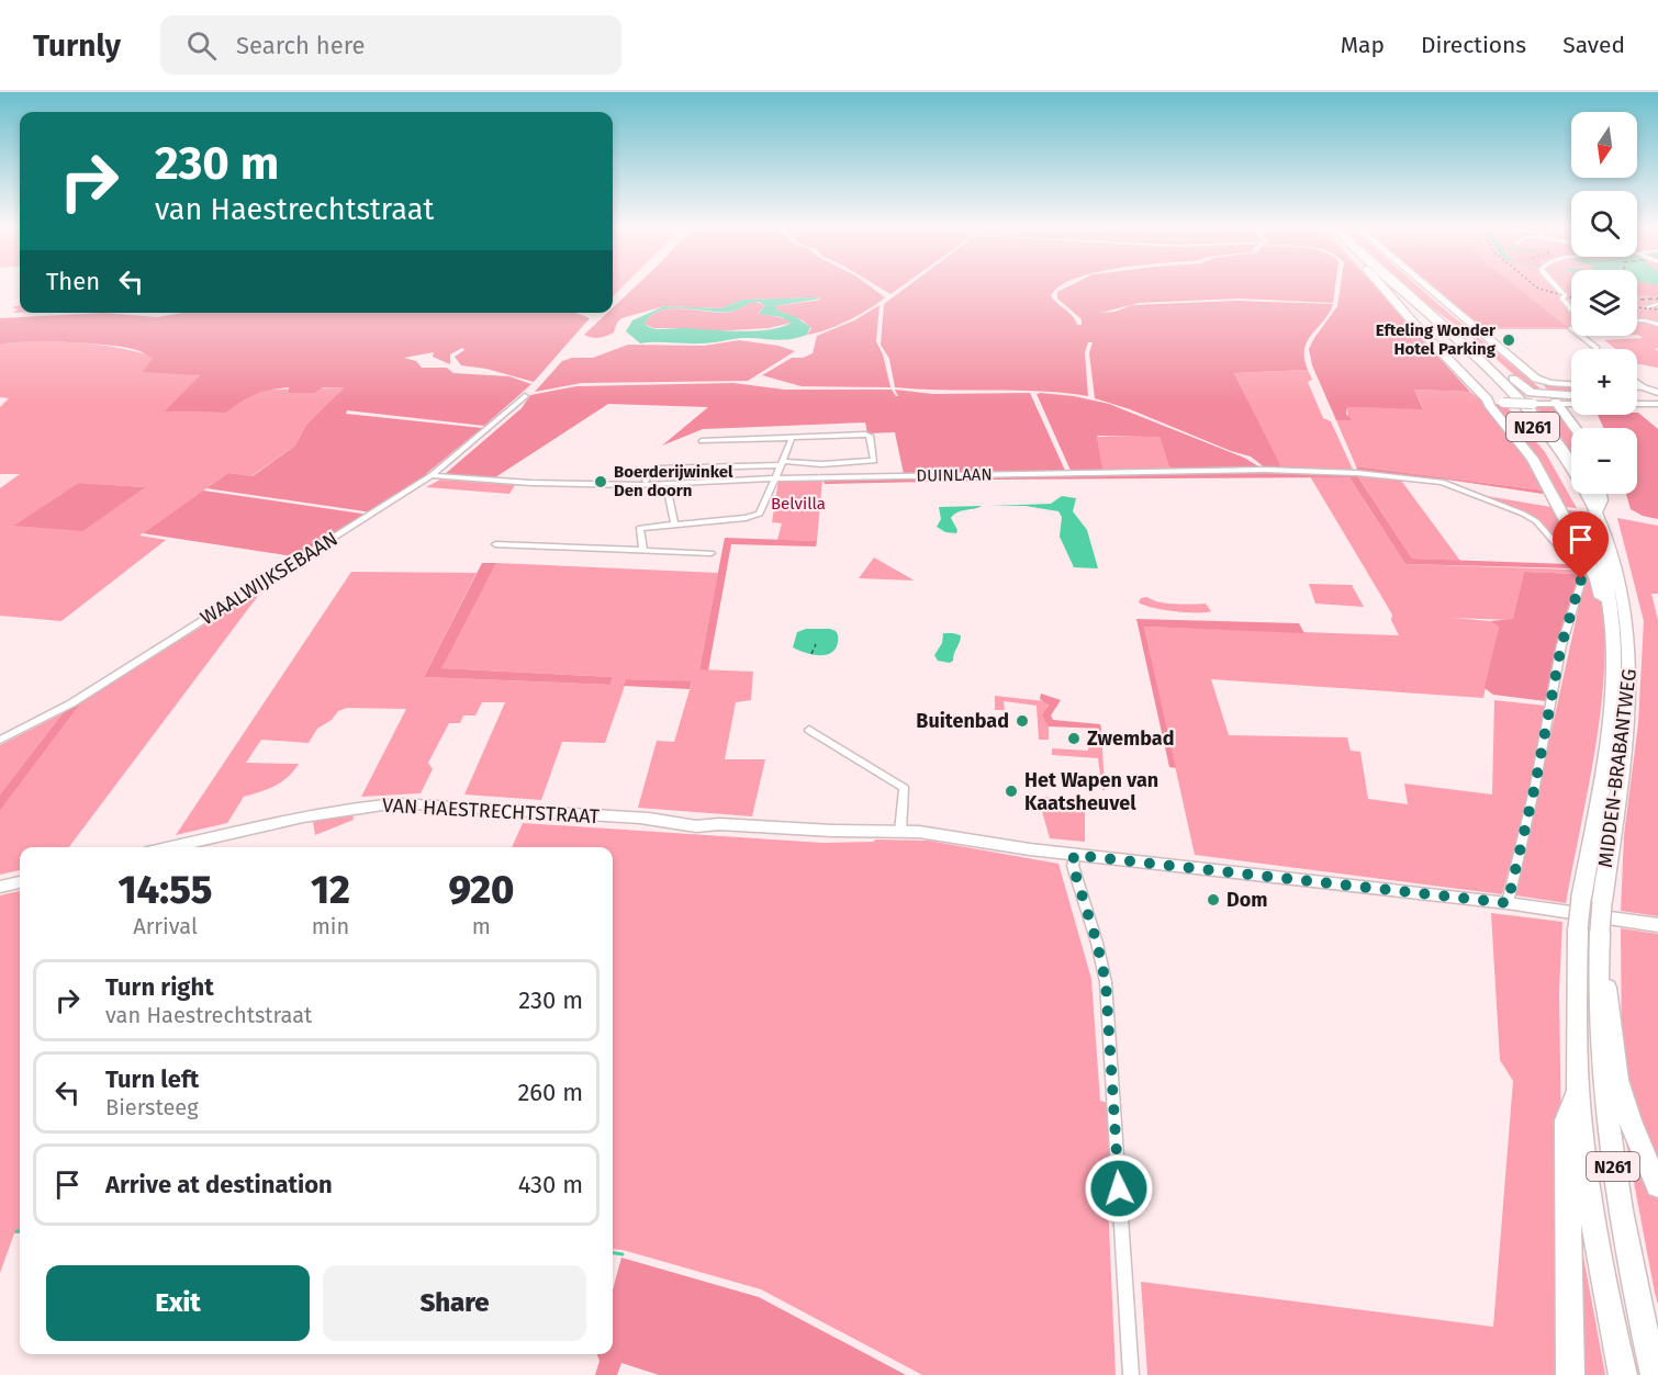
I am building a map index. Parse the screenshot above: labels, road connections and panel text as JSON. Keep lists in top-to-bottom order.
{
  "streets": {
    "highway": ["N261", "MIDDEN-BRABANTWEG"],
    "street": ["DUINLAAN", "WAALWIJKSEBAAN", "VAN HAESTRECHTSTRAAT"]
  },
  "crossings": [
    ["N261", "MIDDEN-BRABANTWEG"],
    ["DUINLAAN", "WAALWIJKSEBAAN"],
    ["DUINLAAN", "VAN HAESTRECHTSTRAAT"]
  ],
  "parks": ["Belvilla"],
  "places": [
    "Efteling Wonder Hotel Parking",
    "Boerderijwinkel Den doorn",
    "Buitenbad",
    "Zwembad",
    "Het Wapen van Kaatsheuvel",
    "Dom"
  ],
  "north": "bottom",
  "page": {
    "header": "Turnly",
    "search": "Search here",
    "nav": ["Map", "Directions", "Saved"],
    "map_buttons": ["+", "−"],
    "turn": ["230 m", "van Haestrechtstraat"],
    "then": "Then",
    "eta": [
      "14:55",
      "Arrival",
      "12",
      "min",
      "920",
      "m"
    ],
    "list": [
      {
        "name": "Turn right",
        "note": "van Haestrechtstraat",
        "value": "230 m"
      },
      {
        "name": "Turn left",
        "note": "Biersteeg",
        "value": "260 m"
      },
      {
        "name": "Arrive at destination",
        "value": "430 m"
      }
    ],
    "buttons": ["Exit", "Share"]
  }
}
